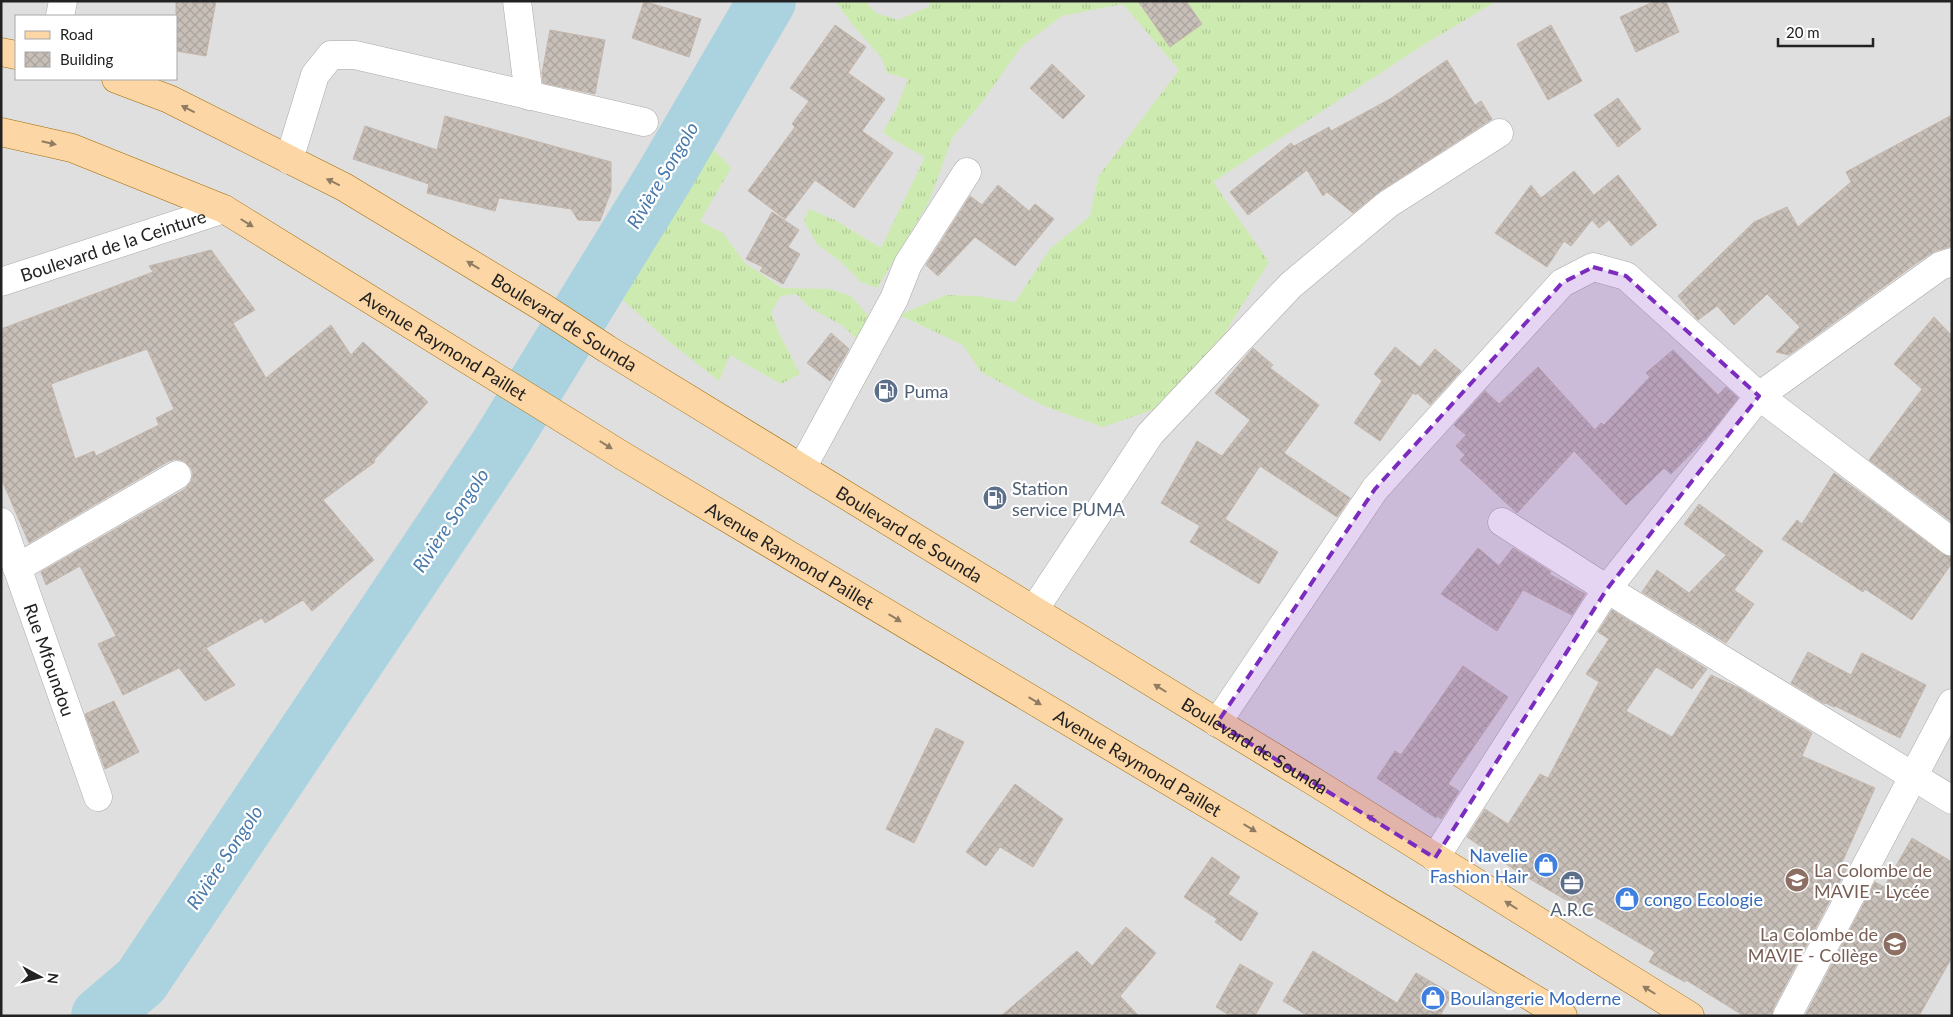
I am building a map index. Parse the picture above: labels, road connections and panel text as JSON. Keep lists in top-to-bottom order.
{
  "streets": {
    "main road": ["Boulevard de Sounda", "Avenue Raymond Paillet"],
    "street": ["Boulevard de la Ceinture", "Rue Mfoundou"]
  },
  "crossings": [
    ["Boulevard de la Ceinture", "Avenue Raymond Paillet"]
  ],
  "one_way": ["Boulevard de Sounda", "Avenue Raymond Paillet"],
  "water": ["Rivière Songolo"],
  "places": {
    "fuel station": ["Puma", "Station service PUMA"],
    "shop": ["Navelie Fashion Hair", "congo Ecologie", "Boulangerie Moderne"],
    "school or university": ["La Colombe de MAVIE - Lycée", "La Colombe de MAVIE - Collège"],
    "office": ["A.R.C"]
  },
  "legend": ["Road", "Building"],
  "scale_bar": "20 m",
  "north": "right"
}
